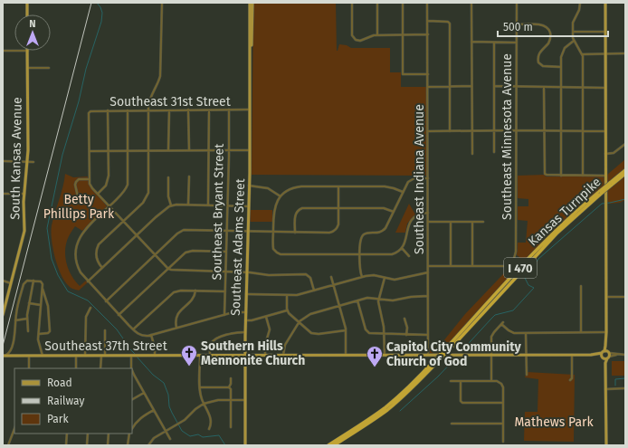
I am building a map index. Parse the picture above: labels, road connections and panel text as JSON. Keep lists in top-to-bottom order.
{
  "streets": {
    "highway": ["Kansas Turnpike", "I 470"],
    "main road": ["South Kansas Avenue", "Southeast Adams Street", "Southeast 37th Street"],
    "street": [
      "Southeast 31st Street",
      "Southeast Minnesota Avenue",
      "Southeast Indiana Avenue",
      "Southeast Bryant Street"
    ]
  },
  "crossings": [
    ["Southeast 31st Street", "Southeast Bryant Street"],
    ["Southeast 31st Street", "Southeast Adams Street"],
    ["Southeast Indiana Avenue", "Southeast 37th Street"],
    ["Southeast Adams Street", "Southeast 37th Street"]
  ],
  "parks": ["Betty Phillips Park", "Mathews Park"],
  "places": {
    "church": ["Southern Hills Mennonite Church", "Capitol City Community Church of God"]
  },
  "legend": ["Road", "Railway", "Park"],
  "scale_bar": "500 m",
  "north": "top"
}
